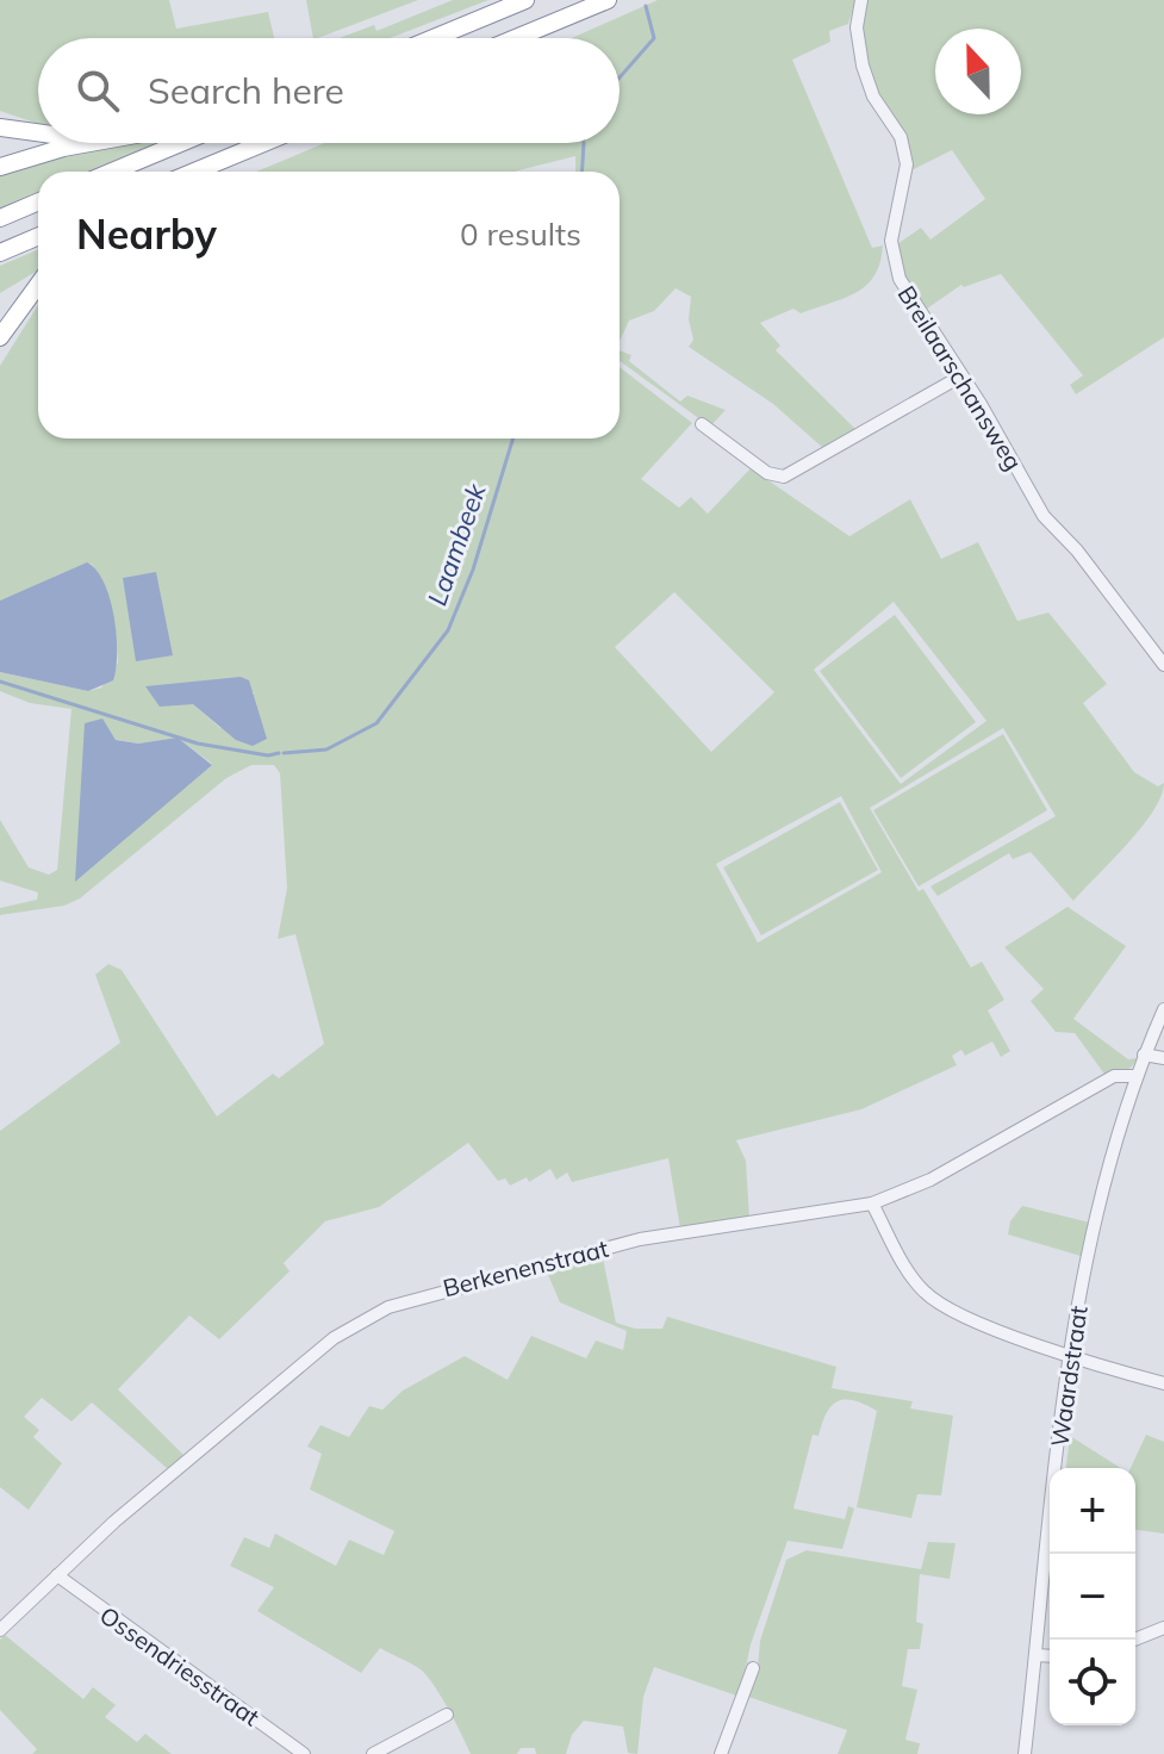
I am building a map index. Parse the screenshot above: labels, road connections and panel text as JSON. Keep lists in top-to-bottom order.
{
  "streets": {
    "street": [
      "Breilaarschansweg",
      "Berkenenstraat",
      "Waardstraat",
      "Ossendriesstraat"
    ]
  },
  "crossings": [
    ["Berkenenstraat", "Waardstraat"],
    ["Berkenenstraat", "Ossendriesstraat"]
  ],
  "water": ["Laambeek"],
  "north": "top",
  "page": {
    "search": "Search here",
    "heading": ["Nearby", "0 results"],
    "map_buttons": ["+", "−"]
  }
}
